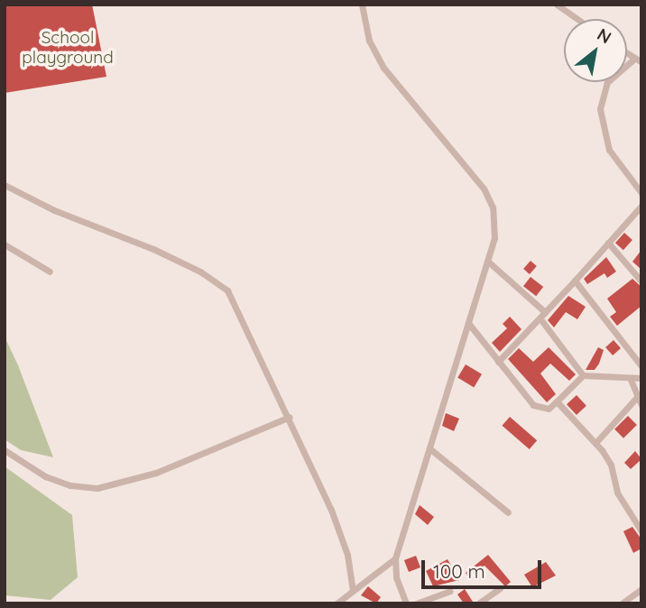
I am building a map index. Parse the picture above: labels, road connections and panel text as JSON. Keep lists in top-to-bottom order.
{
  "parks": ["School playground"],
  "scale_bar": "100 m",
  "north": "top right"
}
